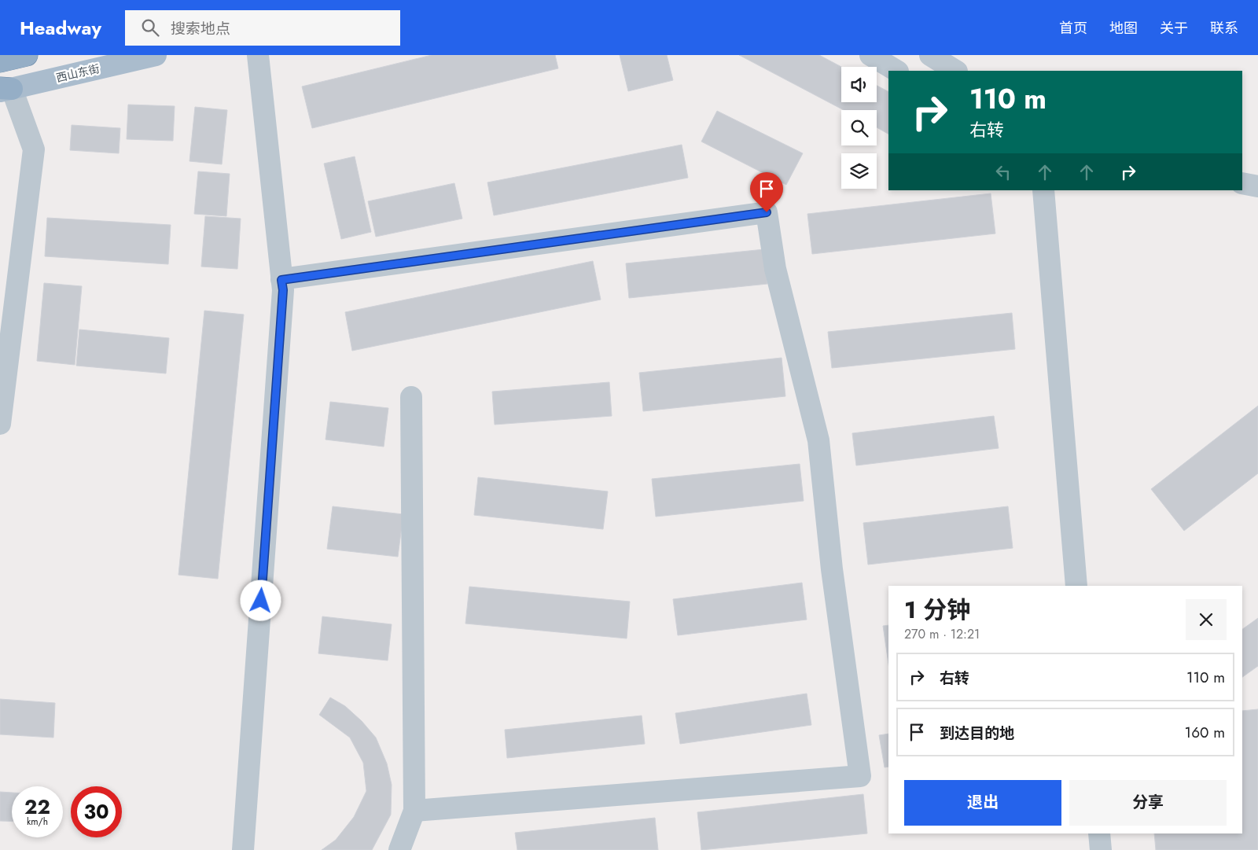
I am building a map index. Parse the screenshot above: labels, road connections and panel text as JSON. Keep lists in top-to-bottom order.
{
  "streets": {
    "main road": ["西山东街"]
  },
  "page": {
    "header": "Headway",
    "search": "搜索地点",
    "nav": [
      "首页",
      "地图",
      "关于",
      "联系"
    ],
    "turn": ["110 m", "右转"],
    "heading": ["1 分钟", "270 m · 12:21"],
    "list": [
      {
        "name": "右转",
        "value": "110 m"
      },
      {
        "name": "到达目的地",
        "value": "160 m"
      }
    ],
    "buttons": ["退出", "分享"],
    "speed": "22 km/h",
    "limit": "30"
  }
}
